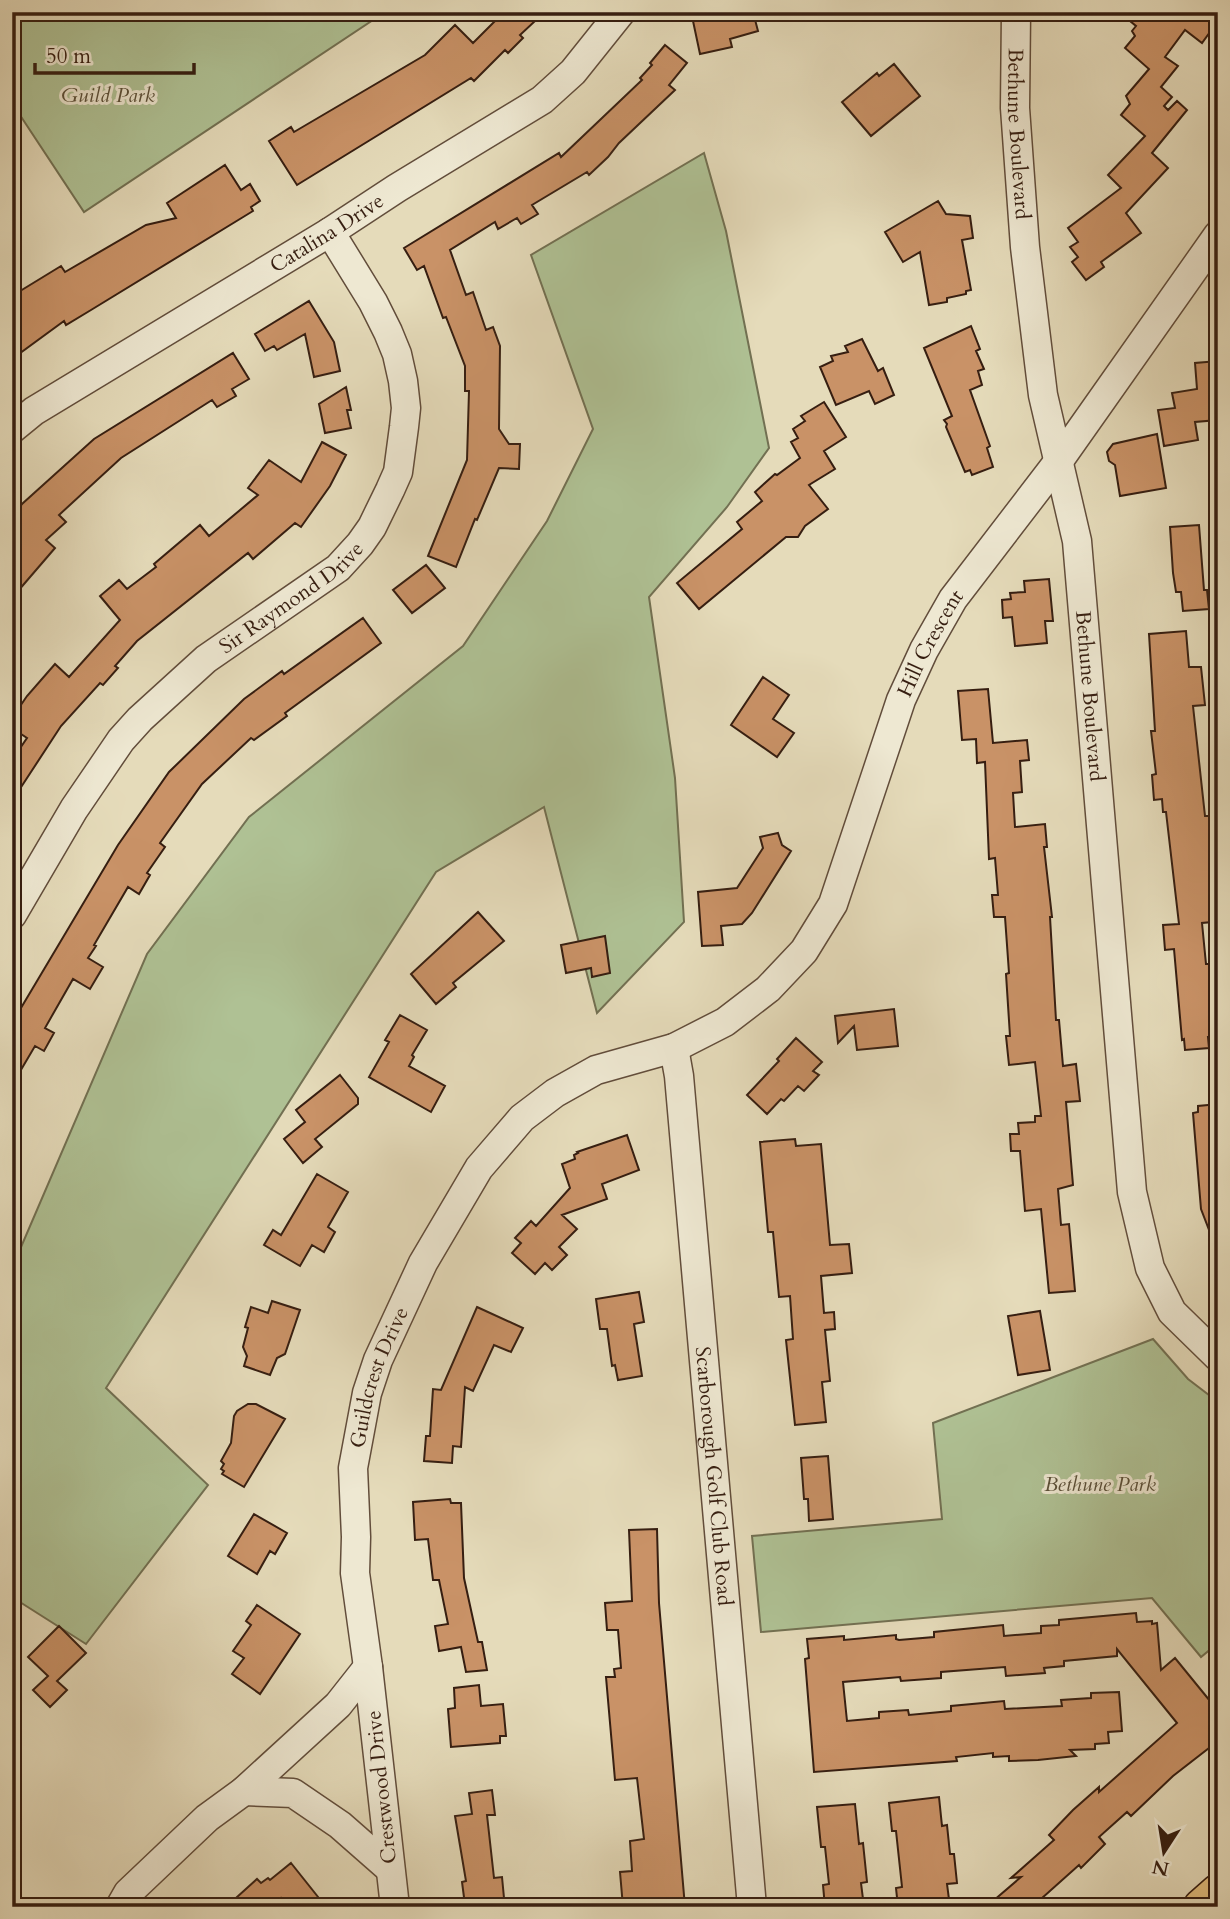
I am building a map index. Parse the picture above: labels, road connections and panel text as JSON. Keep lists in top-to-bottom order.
{
  "streets": {
    "street": [
      "Bethune Boulevard",
      "Catalina Drive",
      "Sir Raymond Drive",
      "Hill Crescent",
      "Guildcrest Drive",
      "Scarborough Golf Club Road",
      "Crestwood Drive"
    ]
  },
  "crossings": [
    ["Bethune Boulevard", "Hill Crescent"],
    ["Catalina Drive", "Sir Raymond Drive"],
    ["Hill Crescent", "Guildcrest Drive"],
    ["Hill Crescent", "Scarborough Golf Club Road"],
    ["Guildcrest Drive", "Scarborough Golf Club Road"],
    ["Guildcrest Drive", "Crestwood Drive"]
  ],
  "parks": ["Guild Park", "Bethune Park"],
  "scale_bar": "50 m",
  "north": "bottom"
}
